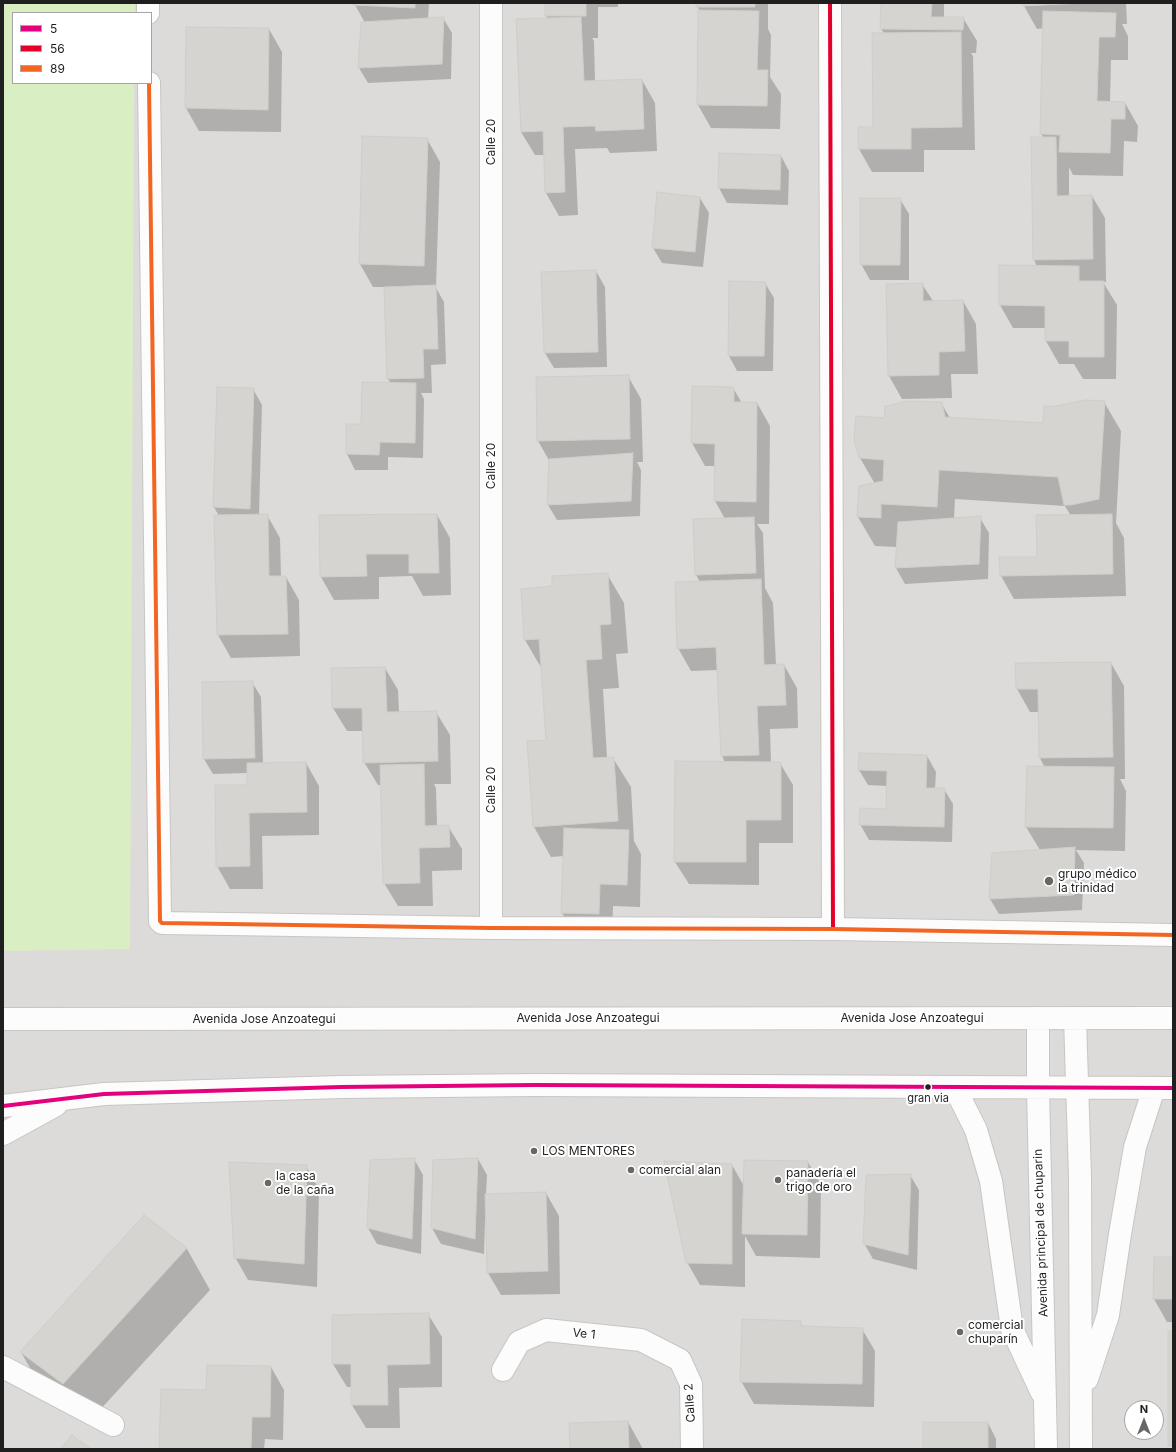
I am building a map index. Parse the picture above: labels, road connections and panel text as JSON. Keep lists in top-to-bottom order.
{
  "streets": {
    "street": [
      "Calle 20",
      "Avenida Jose Anzoategui",
      "Avenida principal de chuparin",
      "Ve 1",
      "Calle 2"
    ]
  },
  "crossings": [
    ["Avenida Jose Anzoategui", "Avenida principal de chuparin"],
    ["Ve 1", "Calle 2"]
  ],
  "places": [
    "grupo médico la trinidad",
    "gran via",
    "LOS MENTORES",
    "comercial alan",
    "panadería el trigo de oro",
    "la casa de la caña",
    "comercial chuparín"
  ],
  "lines": ["transit line 56", "transit line 89", "transit line 5"],
  "legend": ["5", "56", "89"],
  "north": "top"
}
